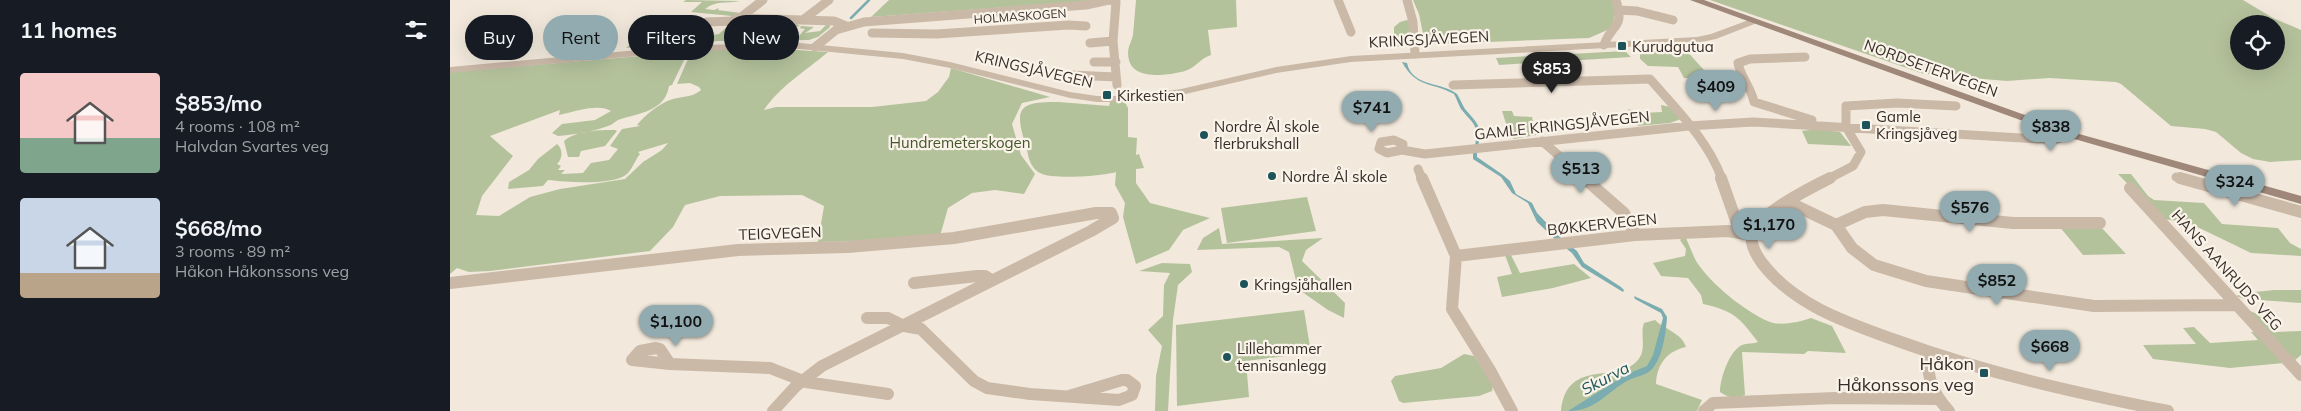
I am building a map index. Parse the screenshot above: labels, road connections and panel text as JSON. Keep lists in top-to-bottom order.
{
  "streets": {
    "main road": ["NORDSETERVEGEN"],
    "street": [
      "HOLMASKOGEN",
      "KRINGSJÅVEGEN",
      "GAMLE KRINGSJÅVEGEN",
      "BØKKERVEGEN",
      "TEIGVEGEN",
      "HANS AANRUDS VEG"
    ]
  },
  "crossings": [
    ["KRINGSJÅVEGEN", "NORDSETERVEGEN"],
    ["NORDSETERVEGEN", "GAMLE KRINGSJÅVEGEN"]
  ],
  "water": ["Skurva"],
  "parks": ["Hundremeterskogen"],
  "places": {
    "transit": [
      "Kurudgutua",
      "Kirkestien",
      "Gamle Kringsjåveg",
      "Håkon Håkonssons veg"
    ],
    "other": [
      "Nordre Ål skole flerbrukshall",
      "Nordre Ål skole",
      "Kringsjåhallen",
      "Lillehammer tennisanlegg"
    ]
  },
  "page": {
    "heading": "11 homes",
    "chip": [
      "Buy",
      "Rent",
      "Filters",
      "New"
    ],
    "price": [
      "$853",
      "$409",
      "$741",
      "$838",
      "$513",
      "$324",
      "$576",
      "$1,170",
      "$852",
      "$1,100",
      "$668"
    ],
    "list": [
      {
        "name": "$853/mo",
        "note": "4 rooms · 108 m² · Halvdan Svartes veg"
      },
      {
        "name": "$668/mo",
        "note": "3 rooms · 89 m² · Håkon Håkonssons veg"
      }
    ]
  }
}
